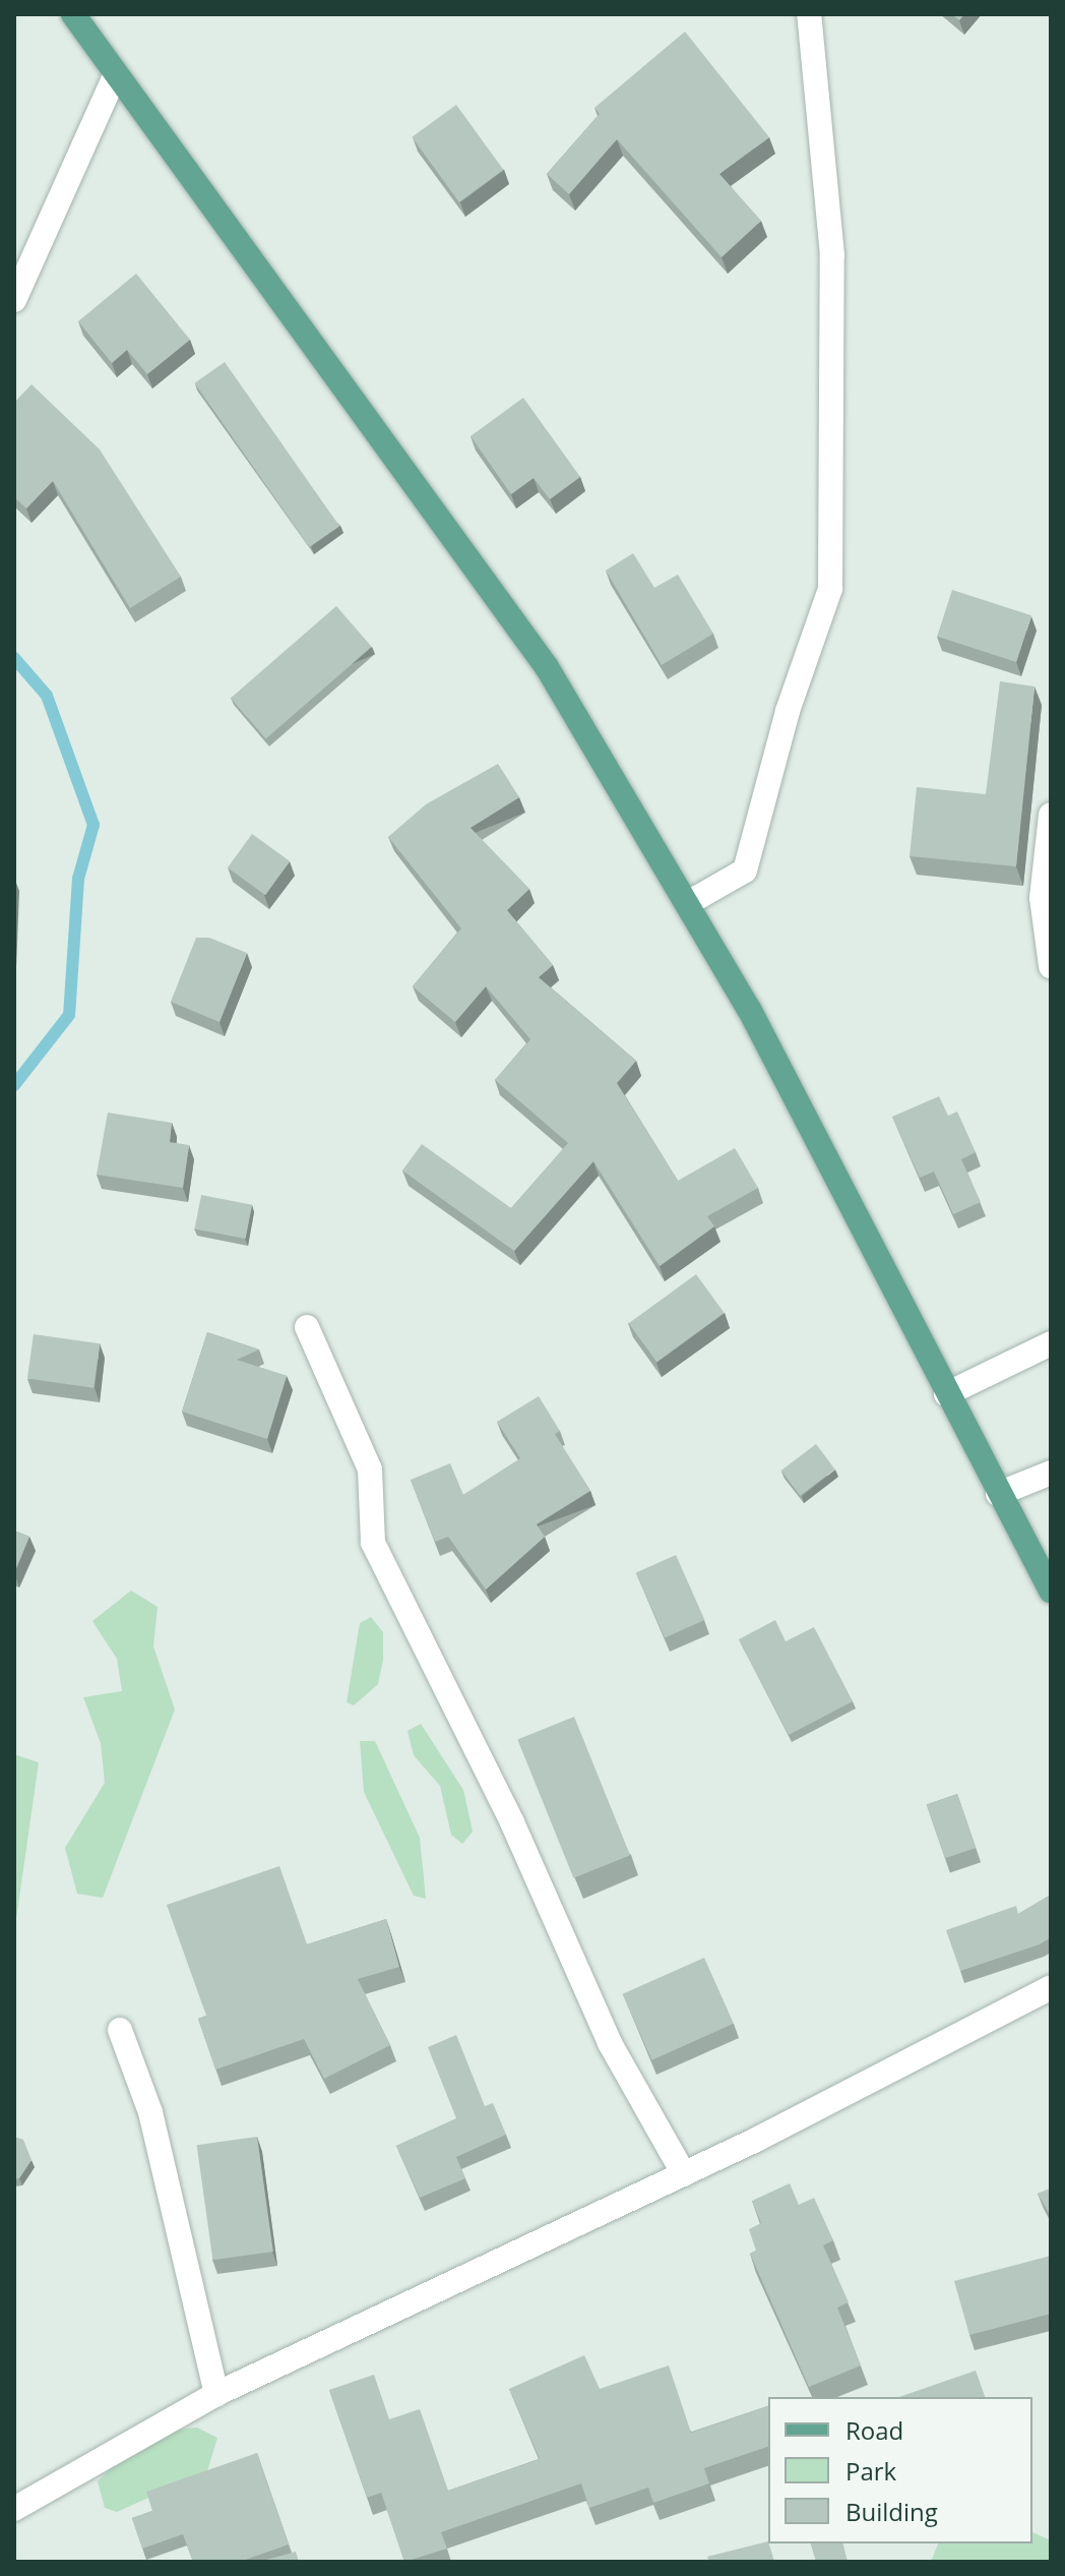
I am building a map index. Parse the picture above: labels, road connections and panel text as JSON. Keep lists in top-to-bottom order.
{
  "legend": ["Road", "Park", "Building"]
}
